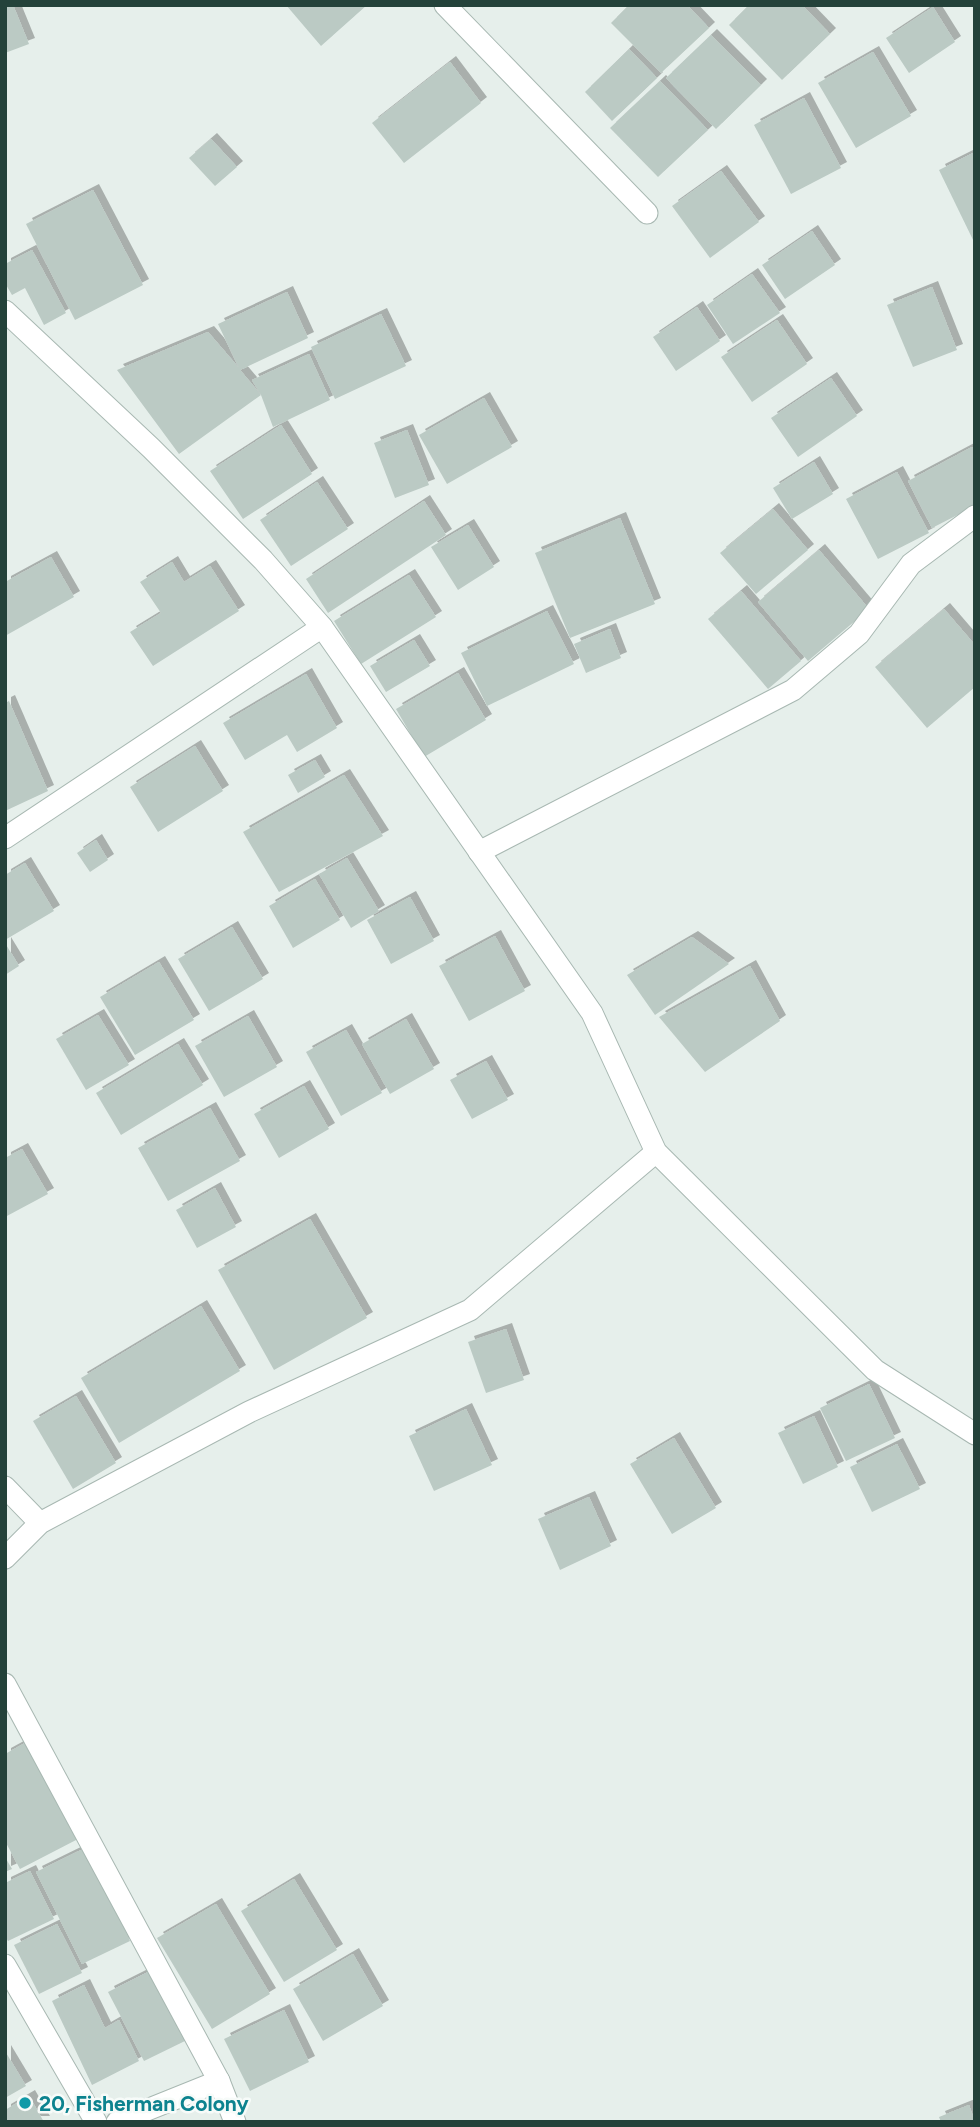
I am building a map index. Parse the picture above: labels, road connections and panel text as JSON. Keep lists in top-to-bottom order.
{
  "places": ["20, Fisherman Colony"]
}
